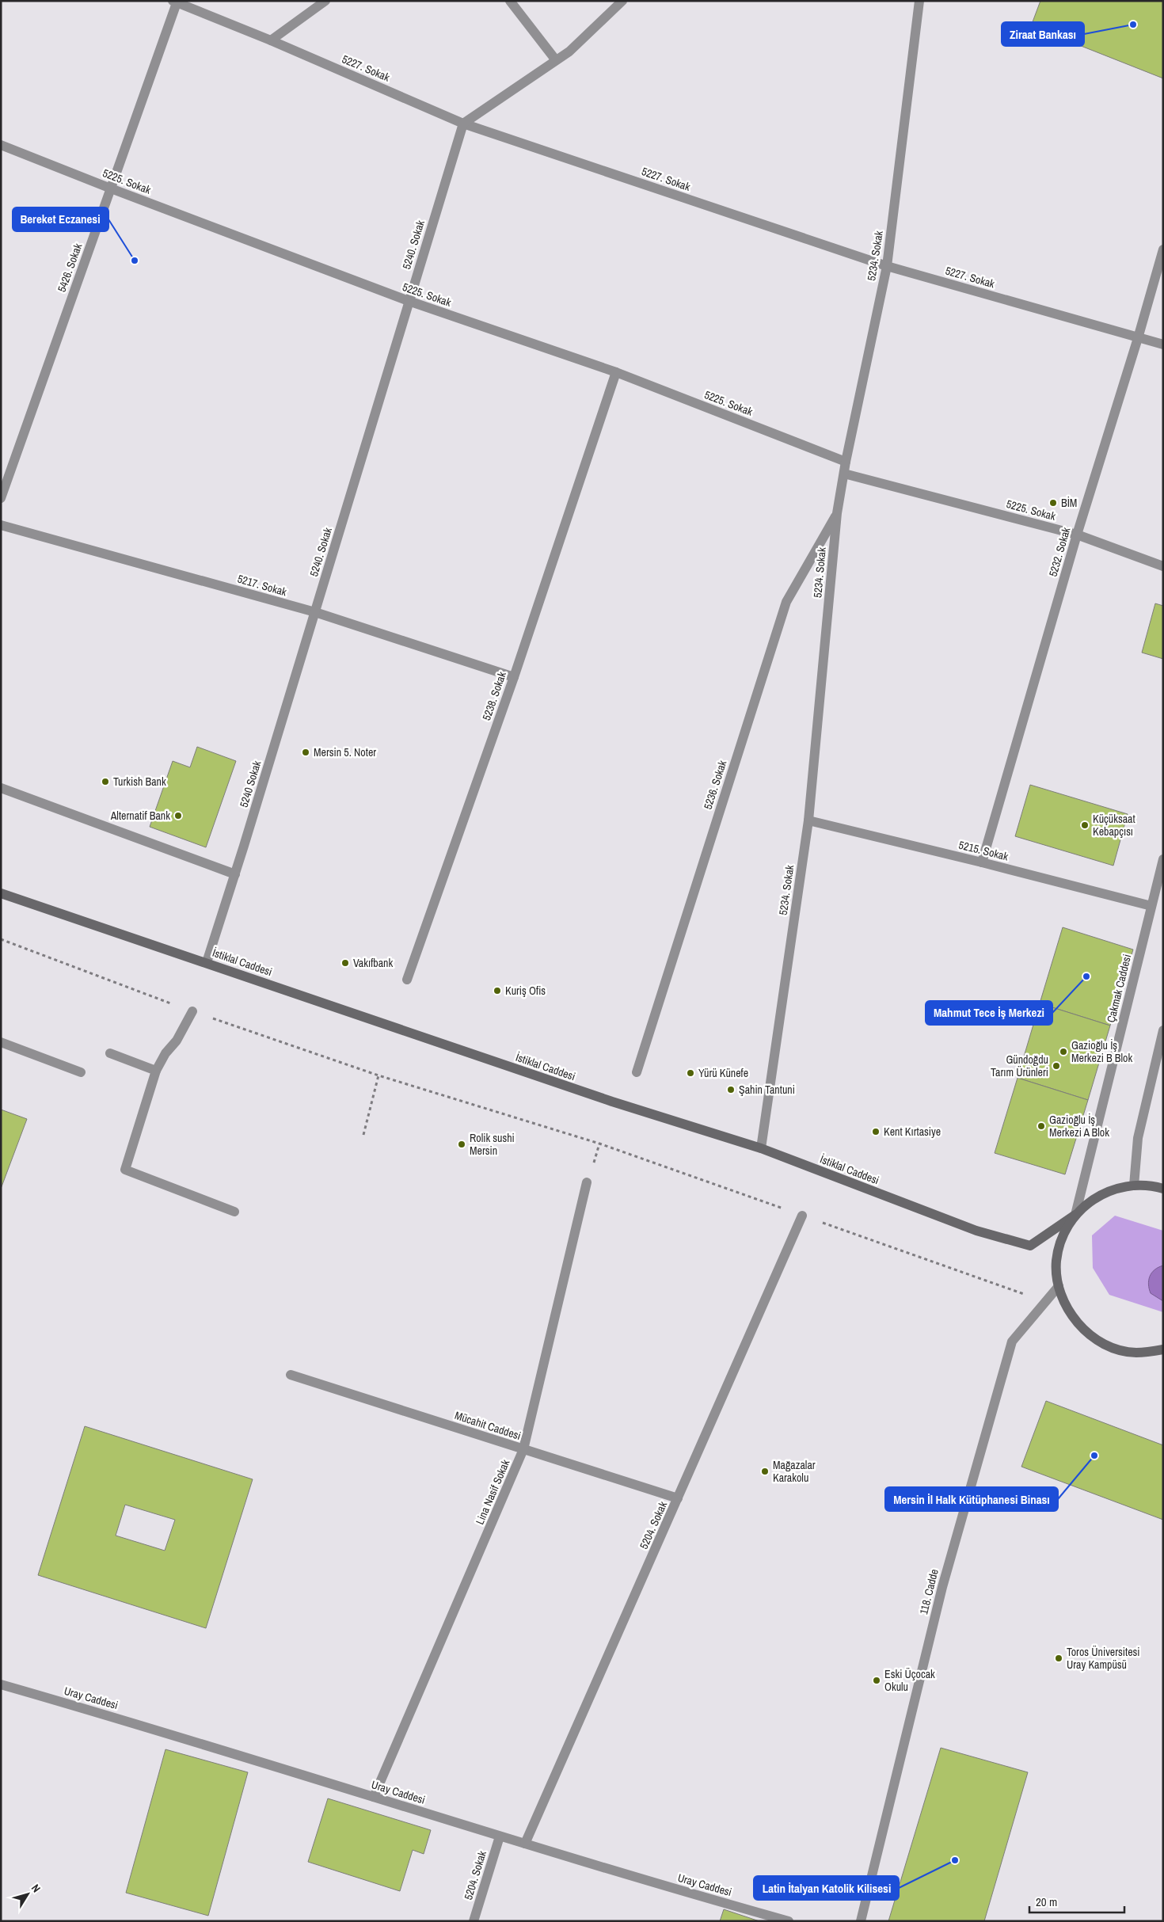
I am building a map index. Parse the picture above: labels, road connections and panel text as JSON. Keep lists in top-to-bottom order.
{
  "streets": {
    "main road": ["İstiklal Caddesi"],
    "street": [
      "5227. Sokak",
      "5225. Sokak",
      "5240. Sokak",
      "5234. Sokak",
      "5426. Sokak",
      "5232. Sokak",
      "5217. Sokak",
      "5238. Sokak",
      "5240 Sokak",
      "5236. Sokak",
      "5215. Sokak",
      "Çakmak Caddesi",
      "Mücahit Caddesi",
      "Lina Nasif Sokak",
      "5204. Sokak",
      "118. Cadde",
      "Uray Caddesi"
    ]
  },
  "crossings": [
    ["5227. Sokak", "5240. Sokak"],
    ["5227. Sokak", "5234. Sokak"],
    ["5227. Sokak", "5426. Sokak"],
    ["5227. Sokak", "5232. Sokak"],
    ["5225. Sokak", "5240. Sokak"],
    ["5225. Sokak", "5234. Sokak"],
    ["5225. Sokak", "5426. Sokak"],
    ["5225. Sokak", "5232. Sokak"],
    ["5225. Sokak", "5238. Sokak"],
    ["5240. Sokak", "5217. Sokak"],
    ["5240. Sokak", "5240 Sokak"],
    ["5234. Sokak", "5236. Sokak"],
    ["5234. Sokak", "5215. Sokak"],
    ["5234. Sokak", "İstiklal Caddesi"],
    ["5232. Sokak", "5215. Sokak"],
    ["5217. Sokak", "5238. Sokak"],
    ["5217. Sokak", "5240 Sokak"],
    ["5240 Sokak", "İstiklal Caddesi"],
    ["5215. Sokak", "Çakmak Caddesi"],
    ["İstiklal Caddesi", "Çakmak Caddesi"],
    ["Mücahit Caddesi", "Lina Nasif Sokak"],
    ["Mücahit Caddesi", "5204. Sokak"],
    ["Lina Nasif Sokak", "Uray Caddesi"],
    ["5204. Sokak", "Uray Caddesi"]
  ],
  "places": [
    "Ziraat Bankası",
    "Bereket Eczanesi",
    "BİM",
    "Mersin 5. Noter",
    "Turkish Bank",
    "Alternatif Bank",
    "Küçüksaat Kebapçısı",
    "Vakıfbank",
    "Mahmut Tece İş Merkezi",
    "Kuriş Ofis",
    "Gazioğlu İş Merkezi B Blok",
    "Gündoğdu Tarım Ürünleri",
    "Yürü Künefe",
    "Şahin Tantuni",
    "Gazioğlu İş Merkezi A Blok",
    "Kent Kırtasiye",
    "Rolik sushi Mersin",
    "Mersin İl Halk Kütüphanesi Binası",
    "Mağazalar Karakolu",
    "Toros Üniversitesi Uray Kampüsü",
    "Eski Üçocak Okulu",
    "Latin İtalyan Katolik Kilisesi"
  ],
  "scale_bar": "20 m",
  "north": "top right"
}
